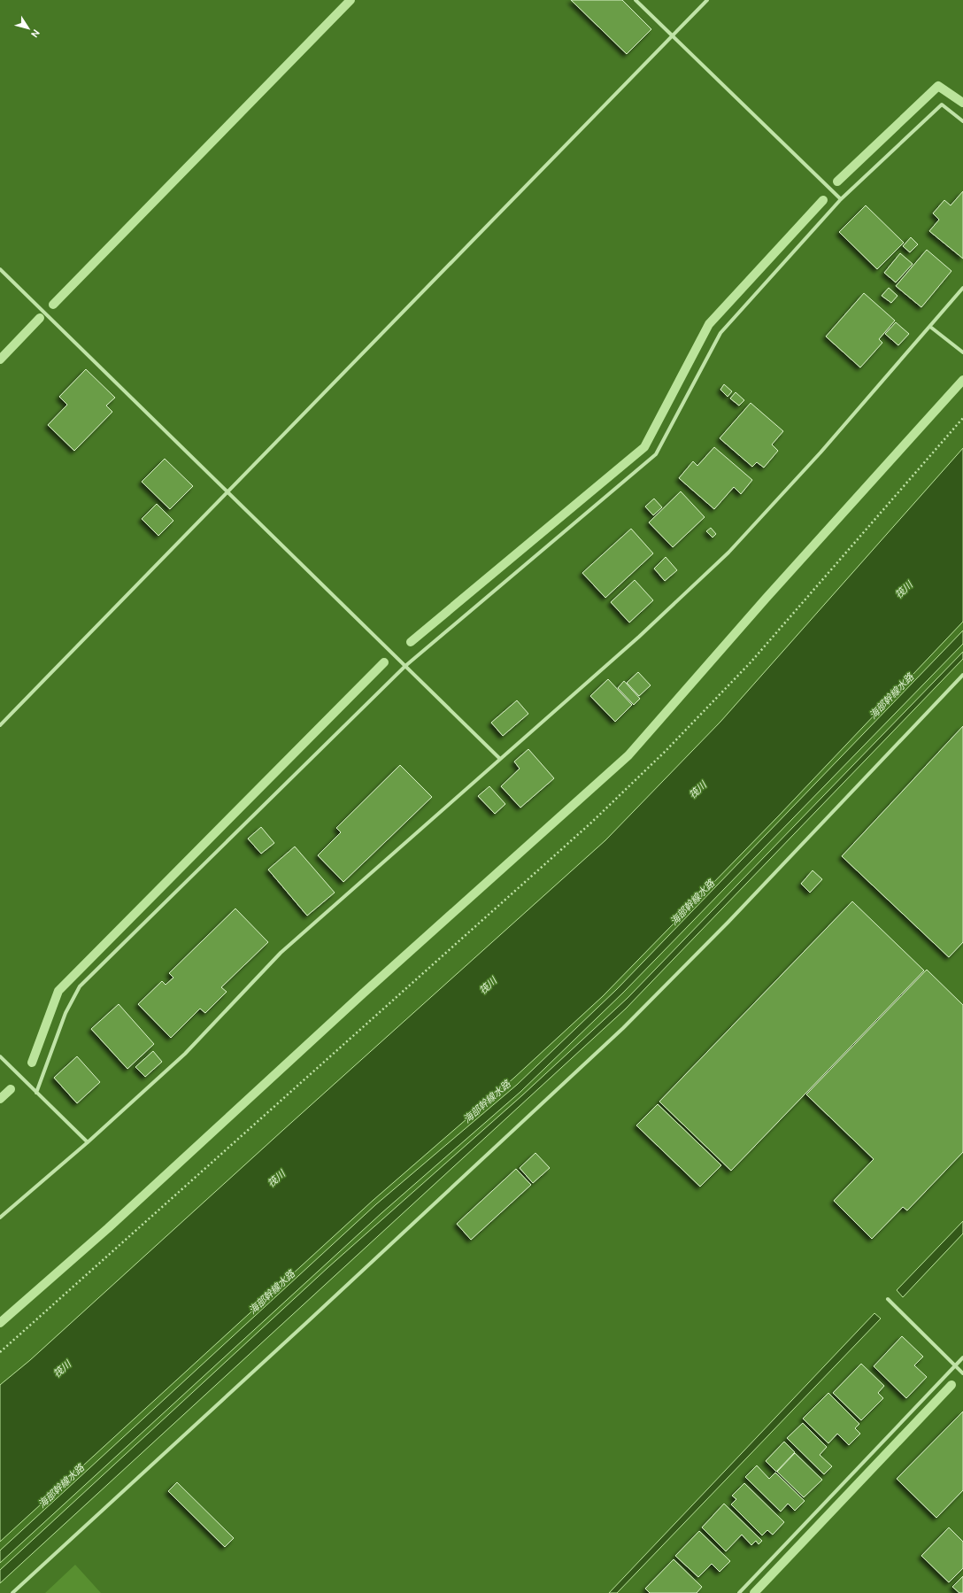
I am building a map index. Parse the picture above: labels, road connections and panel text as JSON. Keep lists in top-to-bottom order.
{
  "water": ["筏川", "海部幹線水路"],
  "north": "bottom right"
}
